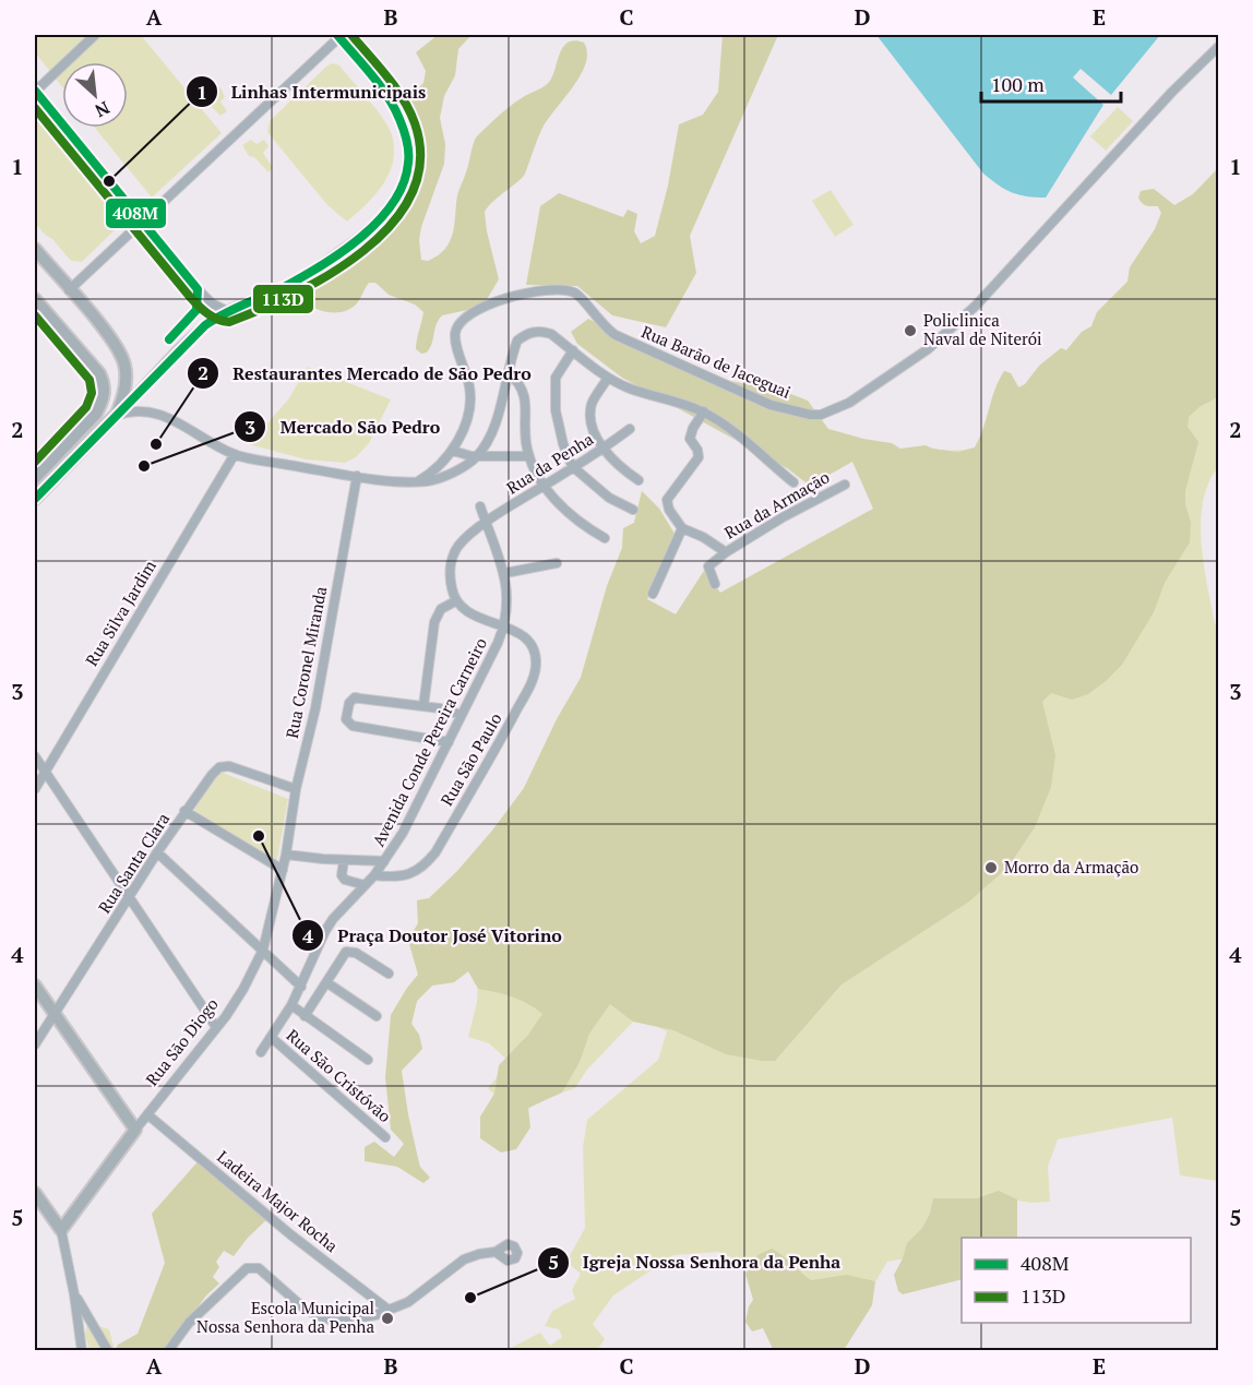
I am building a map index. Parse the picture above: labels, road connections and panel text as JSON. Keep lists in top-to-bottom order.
{
  "streets": {
    "main road": ["Rua São Diogo"],
    "street": [
      "Rua Barão de Jaceguai",
      "Rua da Penha",
      "Rua da Armação",
      "Rua Silva Jardim",
      "Rua Coronel Miranda",
      "Avenida Conde Pereira Carneiro",
      "Rua São Paulo",
      "Rua Santa Clara",
      "Rua São Cristóvão",
      "Ladeira Major Rocha"
    ]
  },
  "crossings": [
    ["Rua da Penha", "Avenida Conde Pereira Carneiro"],
    ["Rua Coronel Miranda", "Rua Santa Clara"],
    ["Rua Coronel Miranda", "Rua São Diogo"],
    ["Avenida Conde Pereira Carneiro", "Rua São Paulo"],
    ["Avenida Conde Pereira Carneiro", "Rua São Cristóvão"],
    ["Rua São Diogo", "Ladeira Major Rocha"]
  ],
  "places": [
    "Linhas Intermunicipais",
    "Policlinica Naval de Niterói",
    "Restaurantes Mercado de São Pedro",
    "Mercado São Pedro",
    "Praça Doutor José Vitorino",
    "Morro da Armação",
    "Igreja Nossa Senhora da Penha",
    "Escola Municipal Nossa Senhora da Penha"
  ],
  "lines": ["transit line 408M", "transit line 113D"],
  "legend": ["408M", "113D"],
  "scale_bar": "100 m",
  "north": "bottom right",
  "grid": {
    "columns": [
      "A",
      "B",
      "C",
      "D",
      "E"
    ],
    "rows": [
      "1",
      "2",
      "3",
      "4",
      "5"
    ]
  }
}
